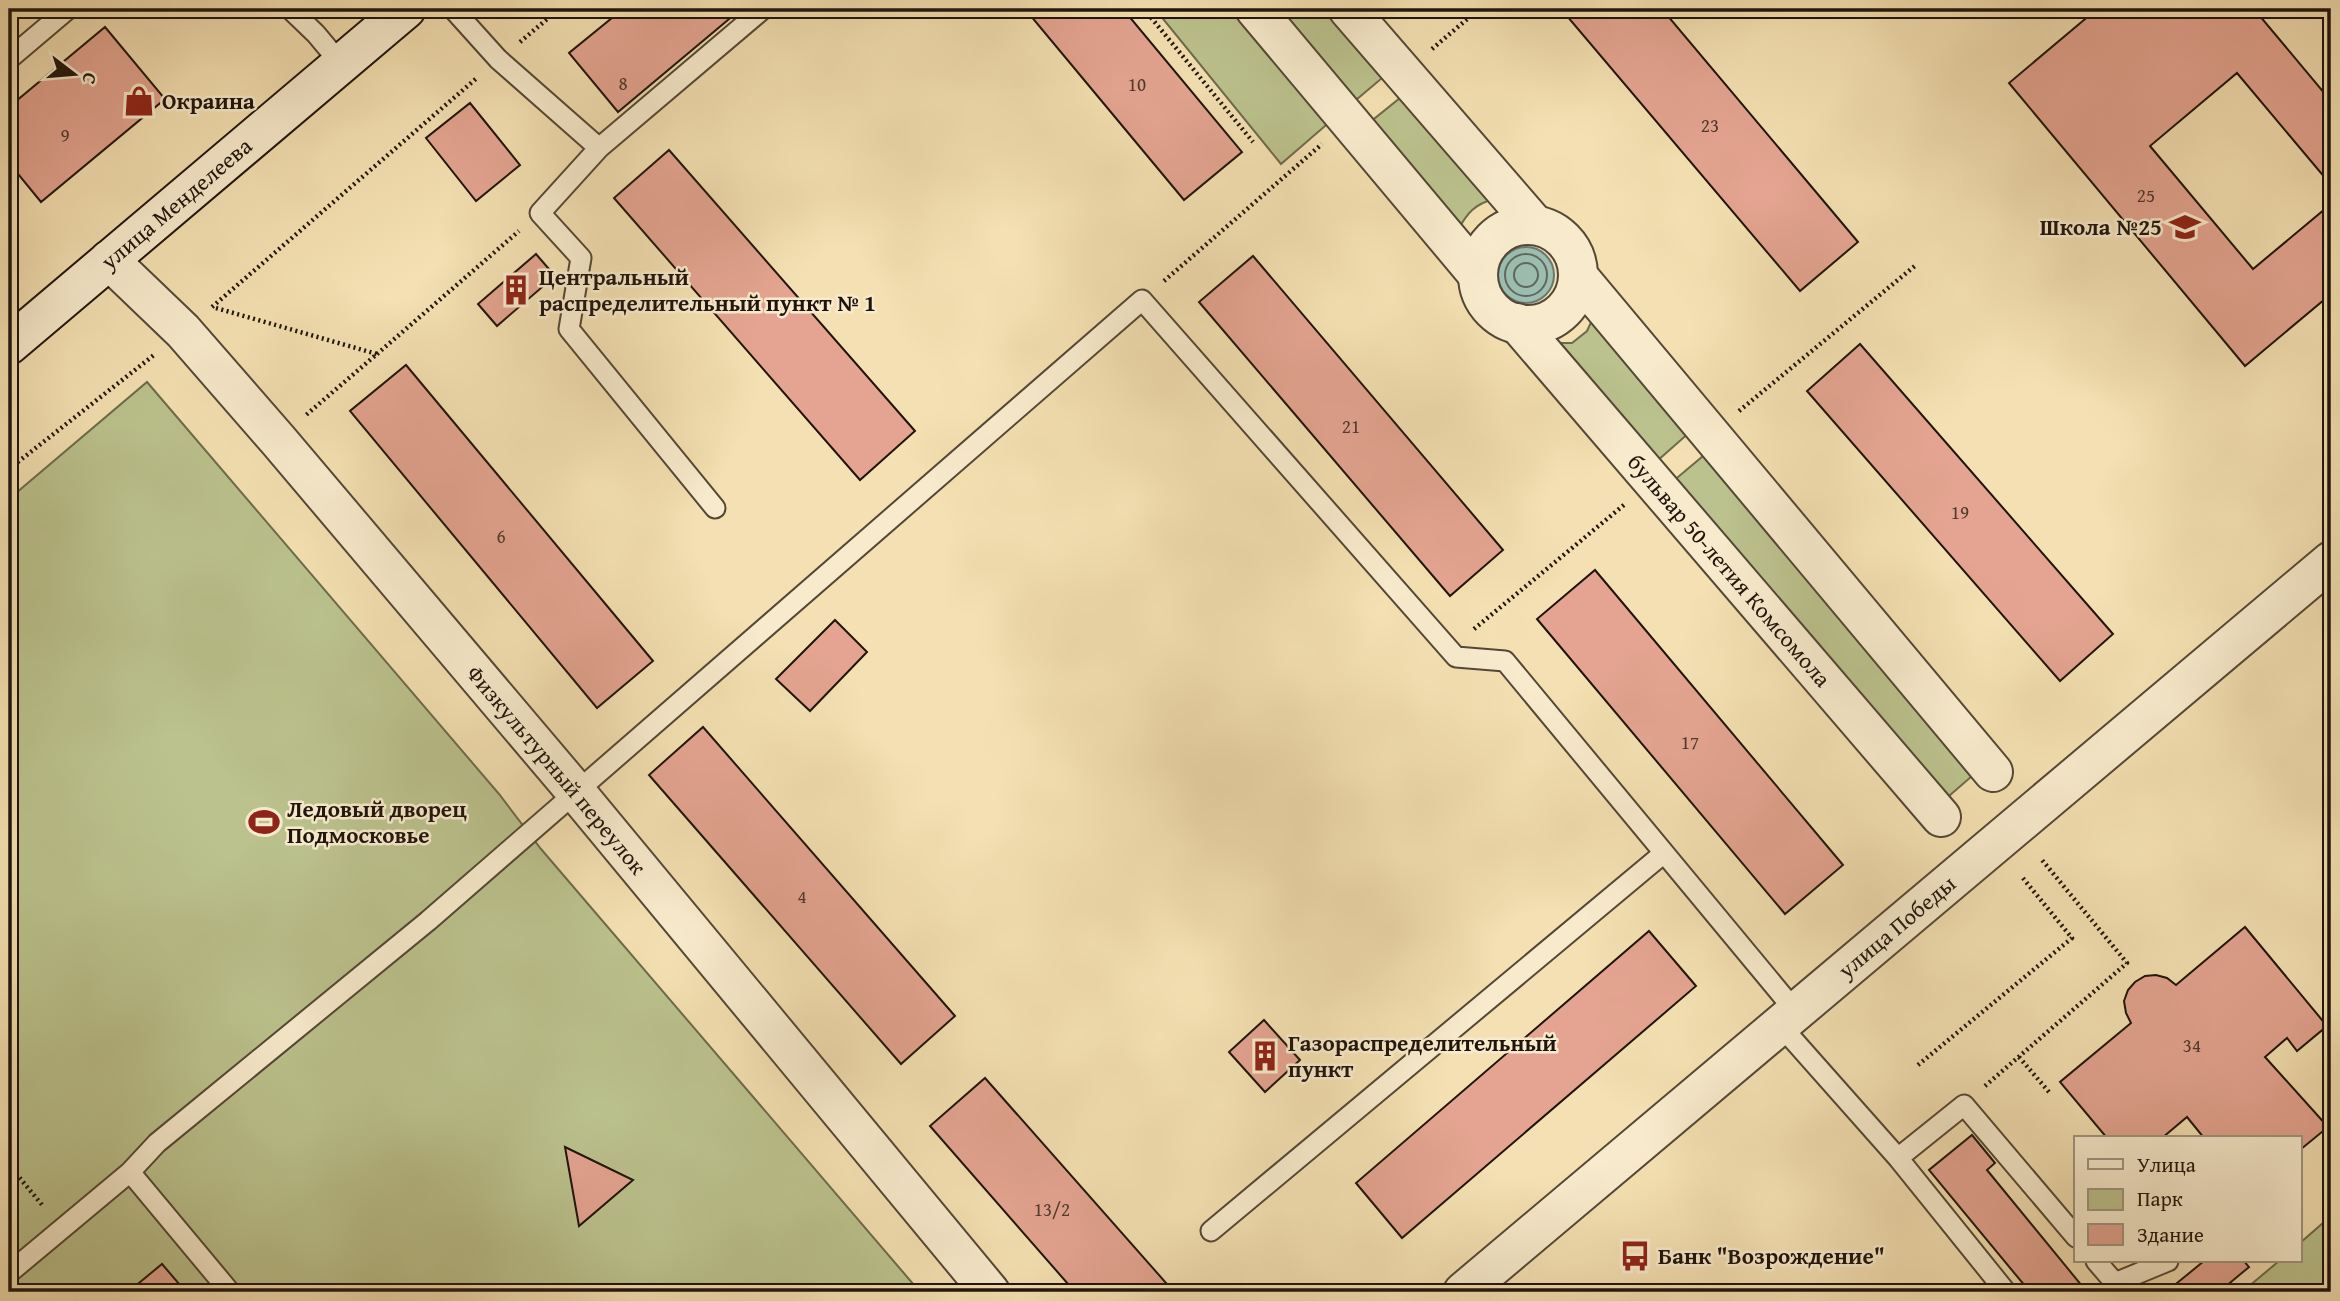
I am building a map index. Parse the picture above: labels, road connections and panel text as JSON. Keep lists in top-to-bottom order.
{
  "streets": {
    "street": [
      "улица Менделеева",
      "бульвар 50-летия Комсомола",
      "Физкультурный переулок",
      "улица Победы"
    ]
  },
  "crossings": [
    ["улица Менделеева", "Физкультурный переулок"]
  ],
  "places": {
    "shop": ["Окраина"],
    "school or university": ["Школа №25"],
    "building": ["Центральный распределительный пункт № 1", "Газораспределительный пункт"],
    "sports": ["Ледовый дворец Подмосковье"],
    "bus stop": ["Банк \"Возрождение\""]
  },
  "house_numbers": [
    "8",
    "10",
    "23",
    "9",
    "25",
    "21",
    "19",
    "6",
    "17",
    "4",
    "34",
    "13/2"
  ],
  "legend": ["Улица", "Парк", "Здание"],
  "north": "right"
}
